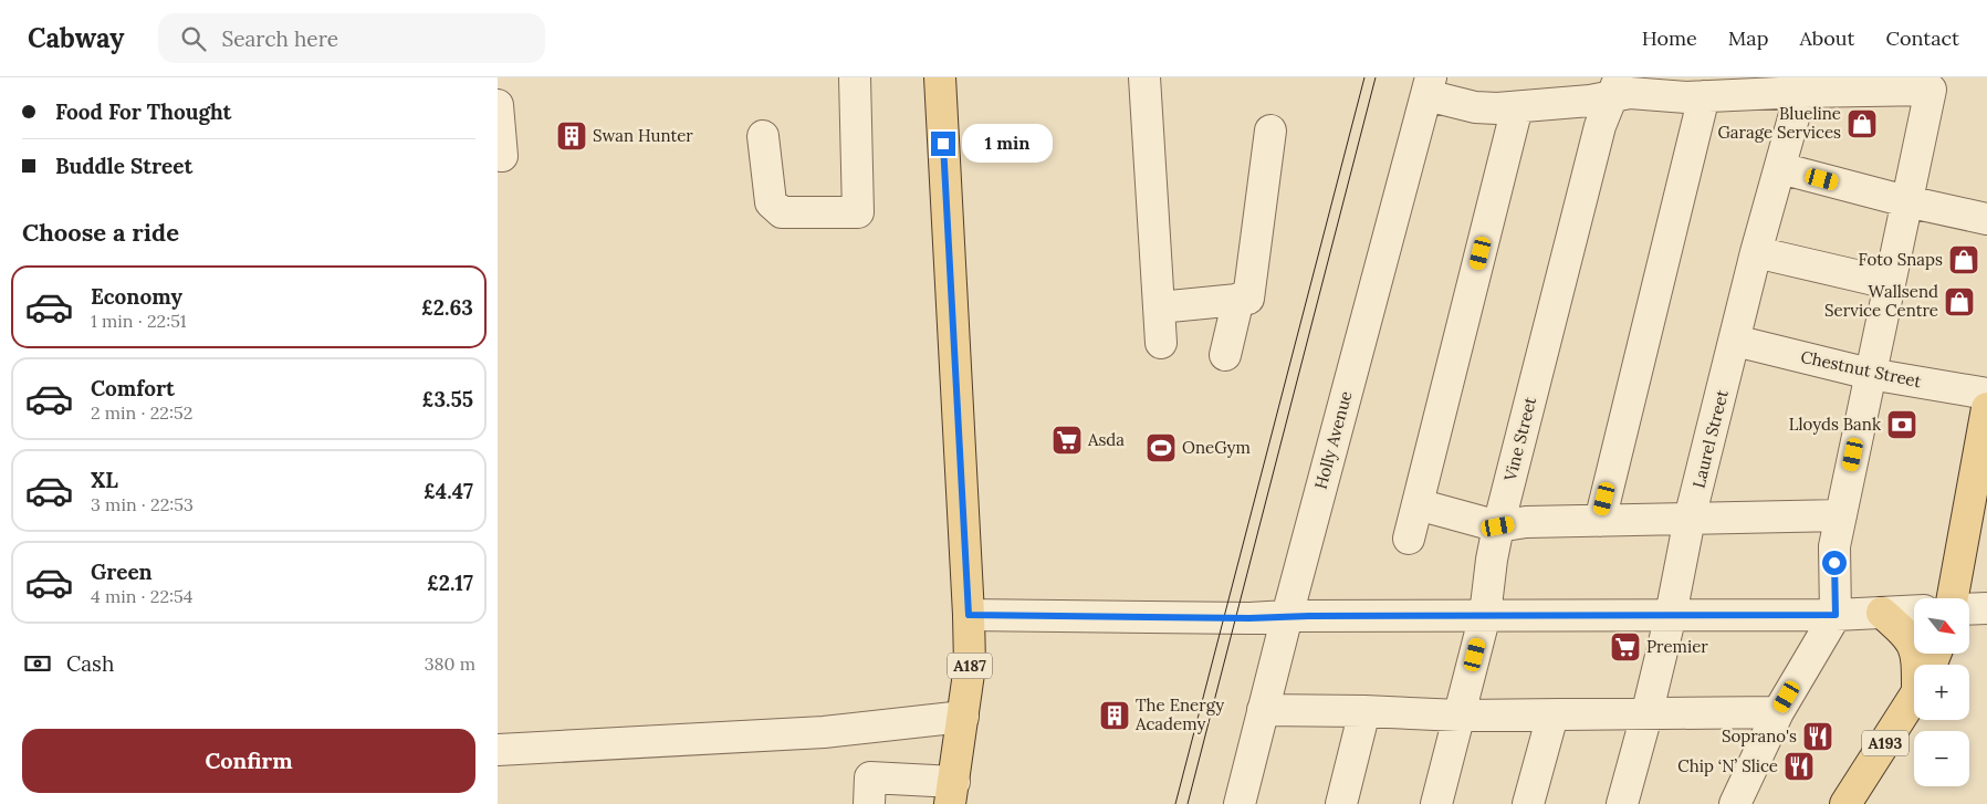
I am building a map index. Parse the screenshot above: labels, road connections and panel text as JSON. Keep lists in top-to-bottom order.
{
  "streets": {
    "main road": ["A187", "A193"],
    "street": [
      "Chestnut Street",
      "Vine Street",
      "Laurel Street",
      "Holly Avenue"
    ]
  },
  "crossings": [
    ["Chestnut Street", "Laurel Street"]
  ],
  "places": {
    "shop": ["Blueline Garage Services", "Foto Snaps", "Wallsend Service Centre"],
    "building": ["Swan Hunter", "The Energy Academy"],
    "bank": ["Lloyds Bank"],
    "supermarket": ["Asda", "Premier"],
    "sports": ["OneGym"],
    "restaurant": ["Soprano's", "Chip ‘N’ Slice"]
  },
  "north": "bottom right",
  "page": {
    "header": "Cabway",
    "search": "Search here",
    "nav": [
      "Home",
      "Map",
      "About",
      "Contact"
    ],
    "banner": ["Food For Thought", "Buddle Street"],
    "bubble": "1 min",
    "heading": "Choose a ride",
    "list": [
      {
        "name": "Economy",
        "note": "1 min · 22:51",
        "value": "£2.63"
      },
      {
        "name": "Comfort",
        "note": "2 min · 22:52",
        "value": "£3.55"
      },
      {
        "name": "XL",
        "note": "3 min · 22:53",
        "value": "£4.47"
      },
      {
        "name": "Green",
        "note": "4 min · 22:54",
        "value": "£2.17"
      }
    ],
    "map_buttons": ["+", "−"],
    "pay": ["Cash", "380 m"],
    "buttons": "Confirm"
  }
}
